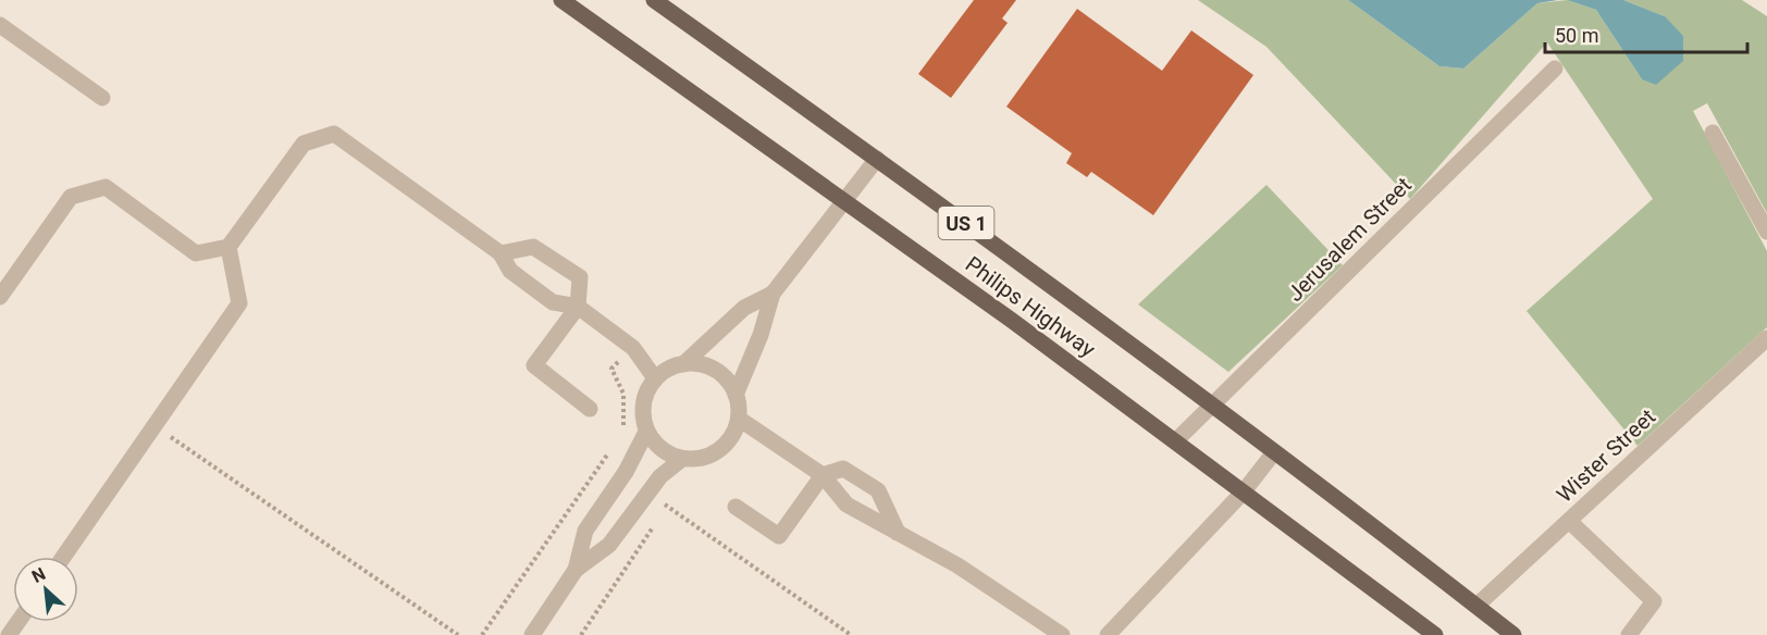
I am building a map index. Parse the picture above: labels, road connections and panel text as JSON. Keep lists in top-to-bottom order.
{
  "streets": {
    "main road": ["US 1", "Philips Highway"],
    "street": ["Jerusalem Street", "Wister Street"]
  },
  "crossings": [
    ["Jerusalem Street", "Philips Highway"],
    ["Philips Highway", "Wister Street"]
  ],
  "scale_bar": "50 m",
  "north": "top left"
}
